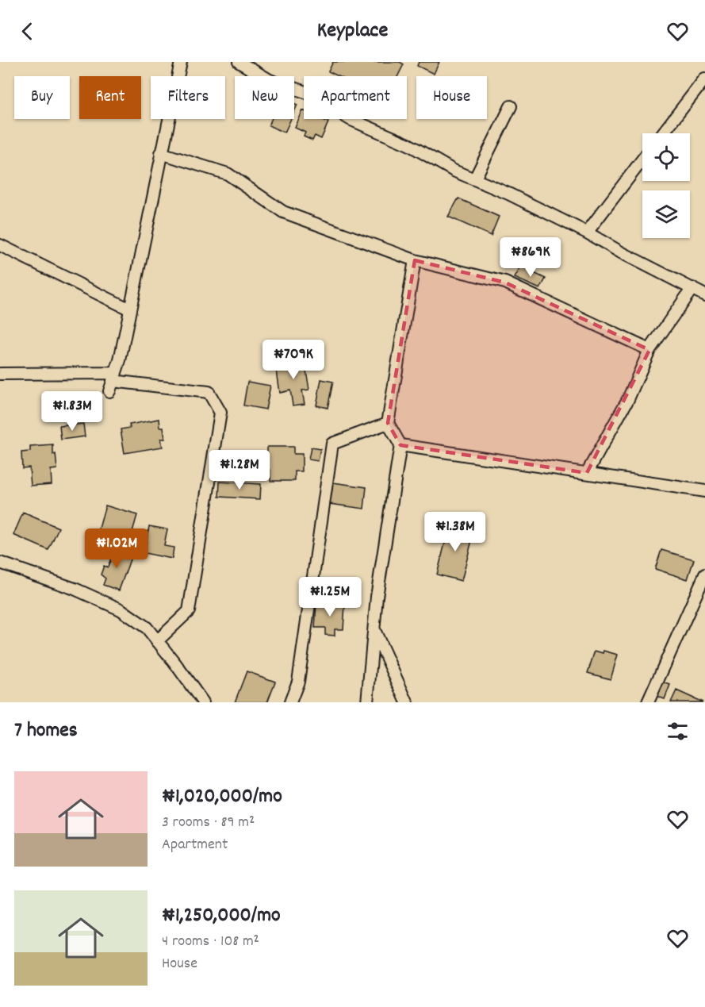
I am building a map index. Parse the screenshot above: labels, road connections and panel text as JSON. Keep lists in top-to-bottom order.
{
  "page": {
    "header": "Keyplace",
    "chip": [
      "Buy",
      "Rent",
      "Filters",
      "New",
      "Apartment",
      "House"
    ],
    "price": [
      "₦869K",
      "₦709K",
      "₦1.83M",
      "₦1.28M",
      "₦1.38M",
      "₦1.02M",
      "₦1.25M"
    ],
    "heading": "7 homes",
    "list": [
      {
        "name": "₦1,020,000/mo",
        "note": "3 rooms · 89 m² · Apartment"
      },
      {
        "name": "₦1,250,000/mo",
        "note": "4 rooms · 108 m² · House"
      }
    ]
  }
}
